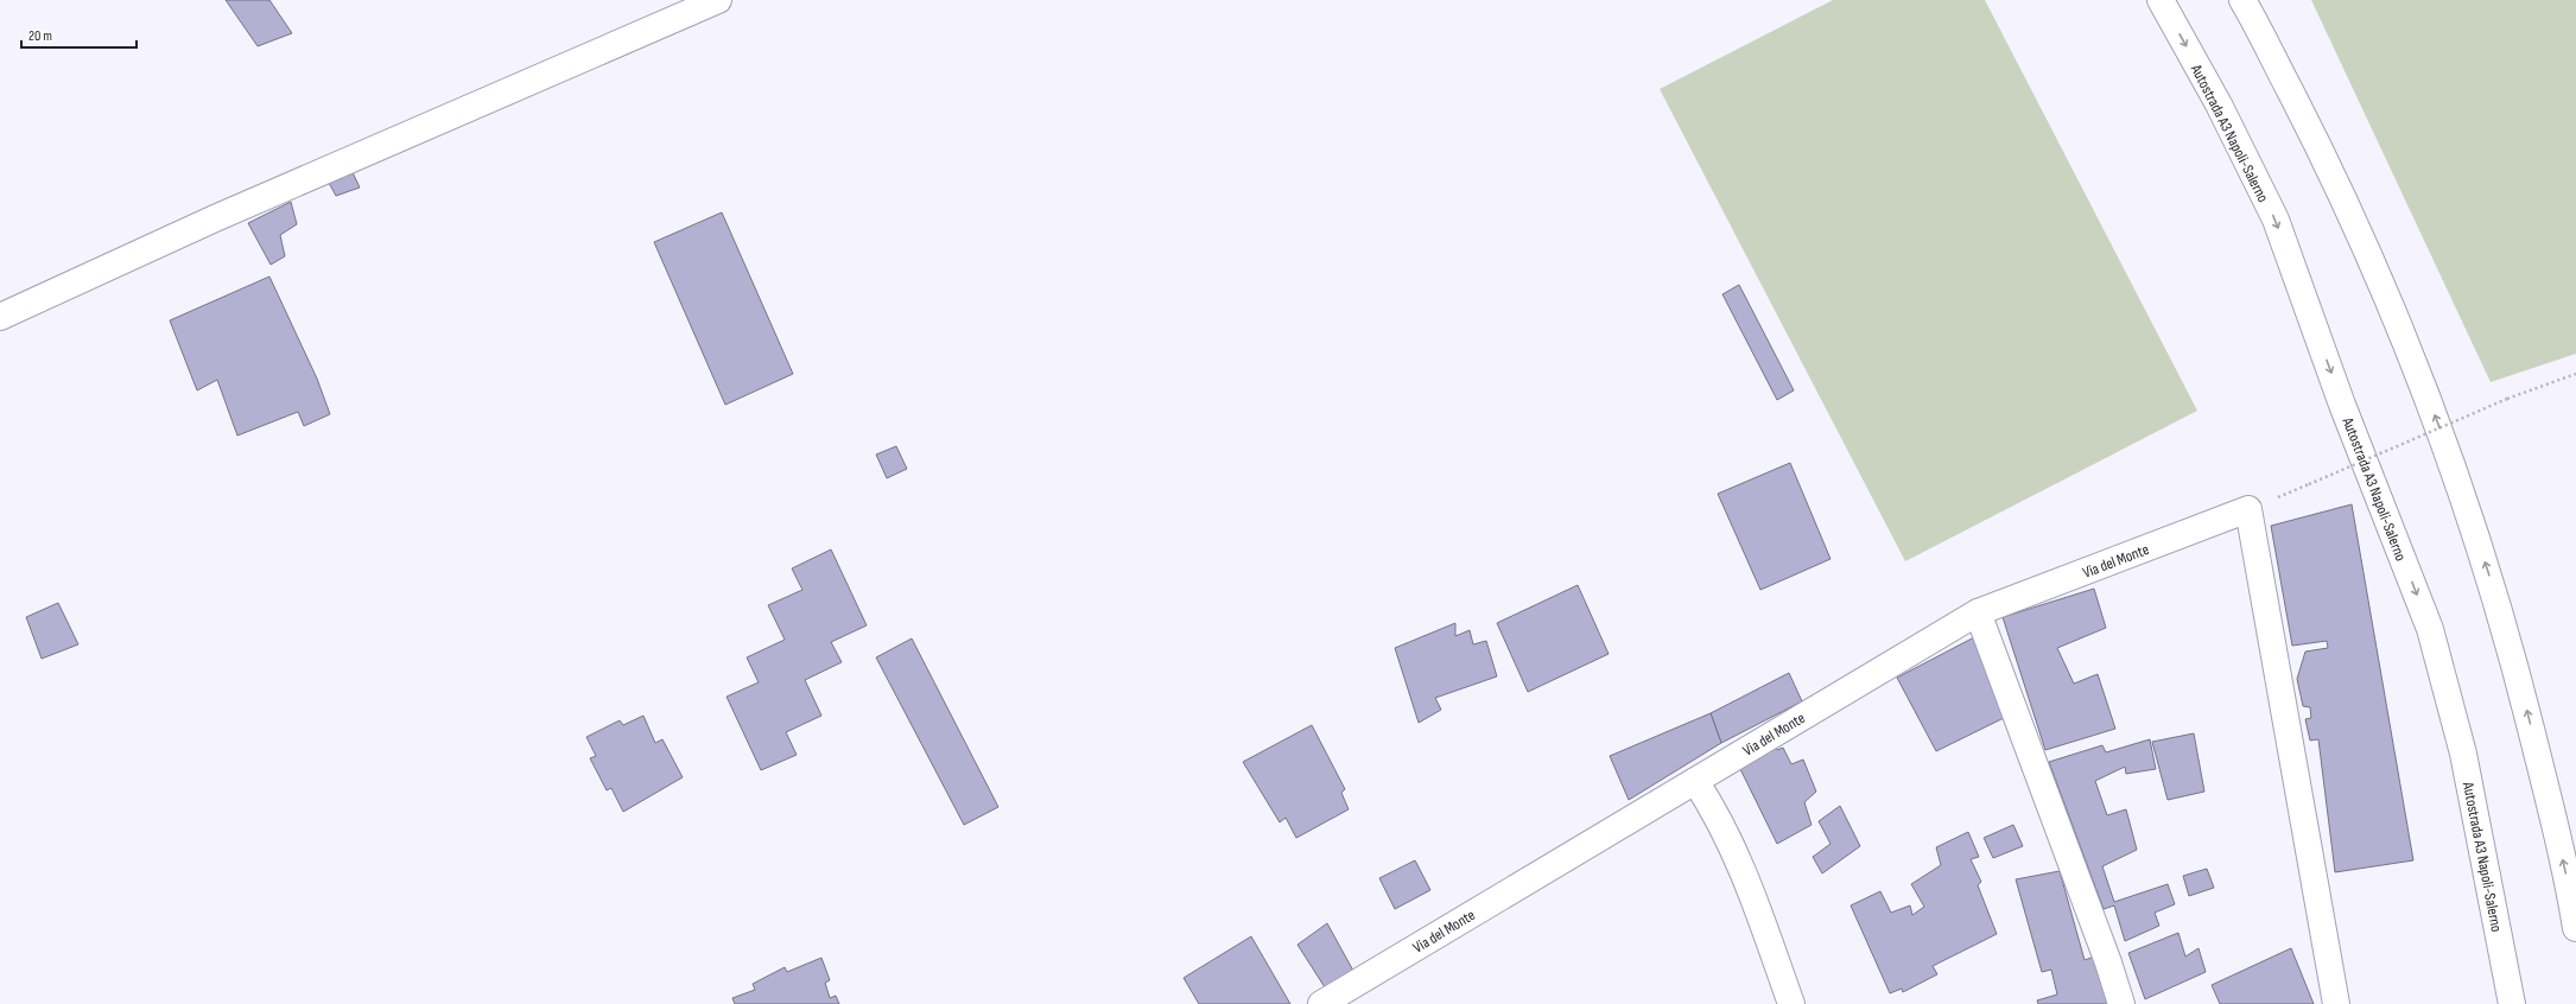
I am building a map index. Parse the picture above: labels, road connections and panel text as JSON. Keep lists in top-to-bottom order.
{
  "streets": {
    "main road": ["Autostrada A3 Napoli-Salerno", "Via del Monte"]
  },
  "scale_bar": "20 m"
}
